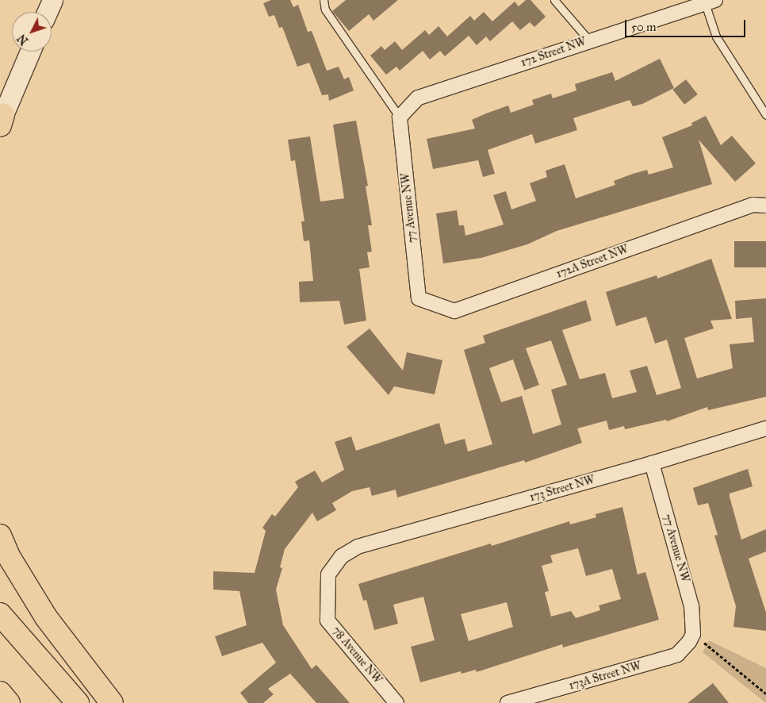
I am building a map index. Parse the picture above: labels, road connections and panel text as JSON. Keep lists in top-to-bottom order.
{
  "streets": {
    "street": [
      "172 Street NW",
      "77 Avenue NW",
      "172A Street NW",
      "173 Street NW",
      "78 Avenue NW",
      "173A Street NW"
    ]
  },
  "crossings": [
    ["172 Street NW", "77 Avenue NW"],
    ["77 Avenue NW", "172A Street NW"],
    ["77 Avenue NW", "173 Street NW"],
    ["77 Avenue NW", "173A Street NW"],
    ["173 Street NW", "78 Avenue NW"]
  ],
  "scale_bar": "50 m",
  "north": "bottom left"
}
